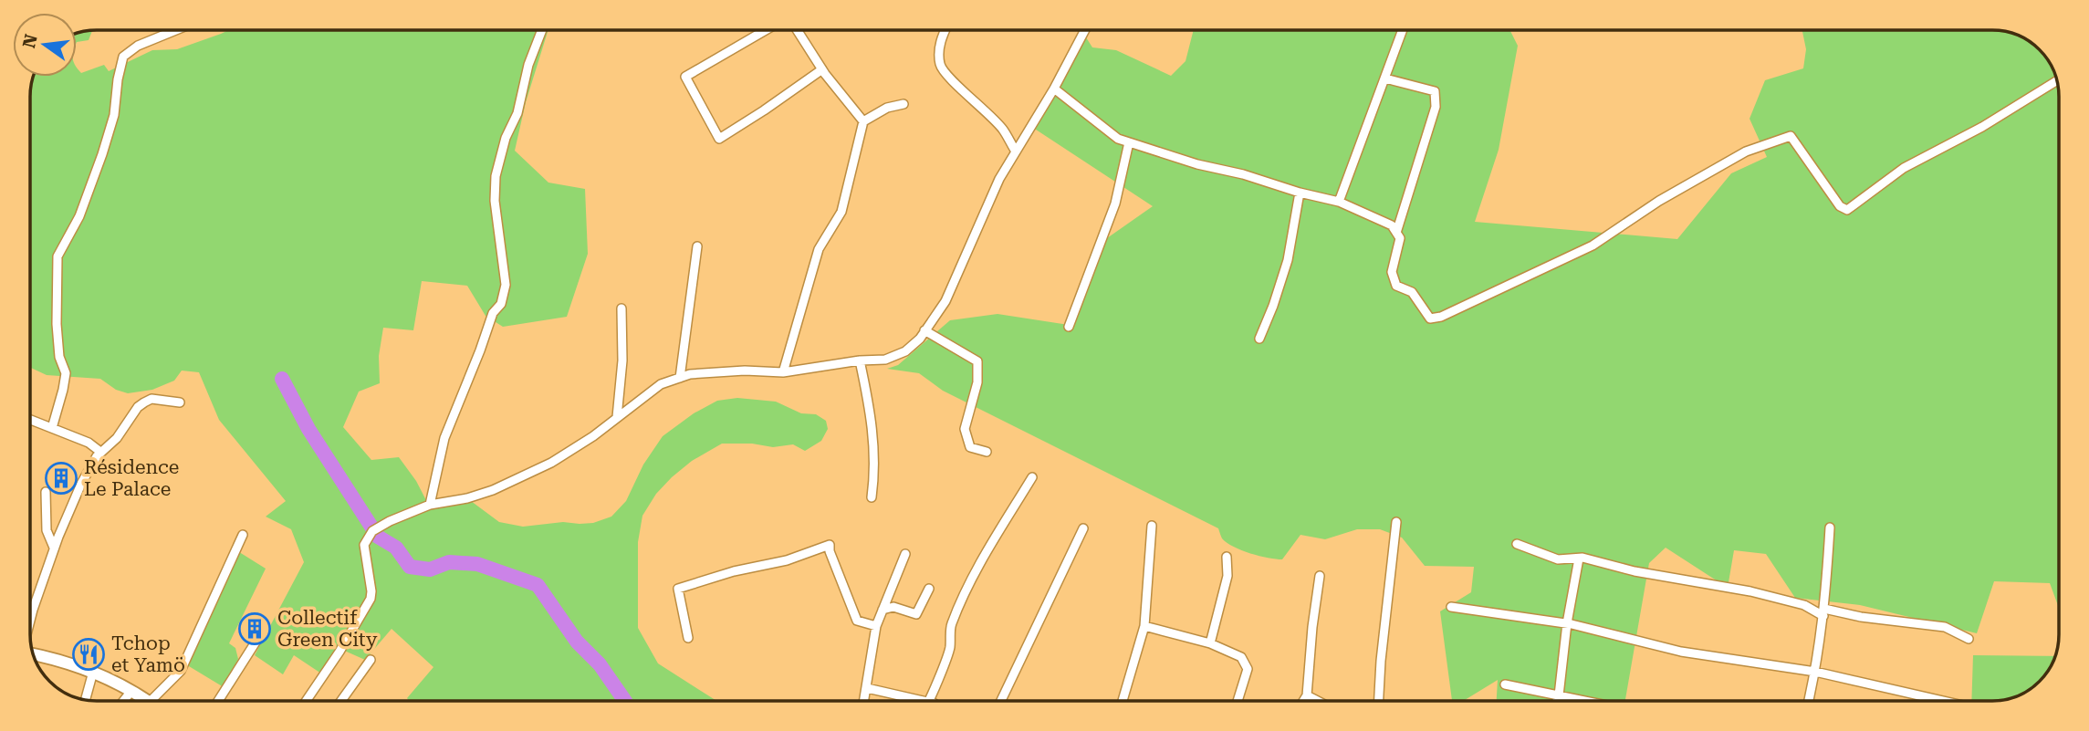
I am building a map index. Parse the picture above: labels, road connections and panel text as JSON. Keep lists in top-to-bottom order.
{
  "places": {
    "building": ["Résidence Le Palace", "Collectif Green City"],
    "restaurant": ["Tchop et Yamö"]
  },
  "north": "left"
}
